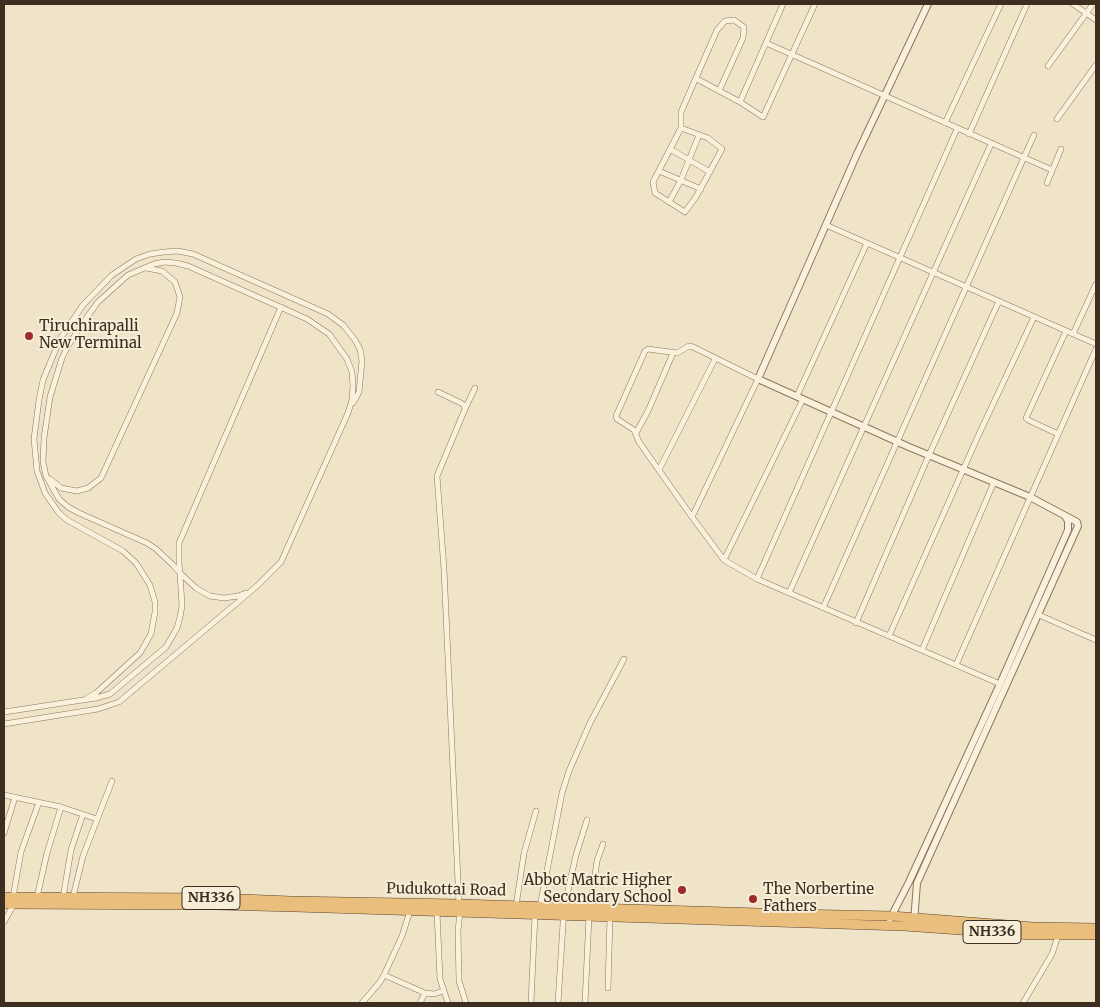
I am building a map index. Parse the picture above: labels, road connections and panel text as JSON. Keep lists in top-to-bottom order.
{
  "streets": {
    "highway": ["Pudukottai Road", "NH336"]
  },
  "places": ["Tiruchirapalli New Terminal", "Abbot Matric Higher Secondary School", "The Norbertine Fathers"]
}
